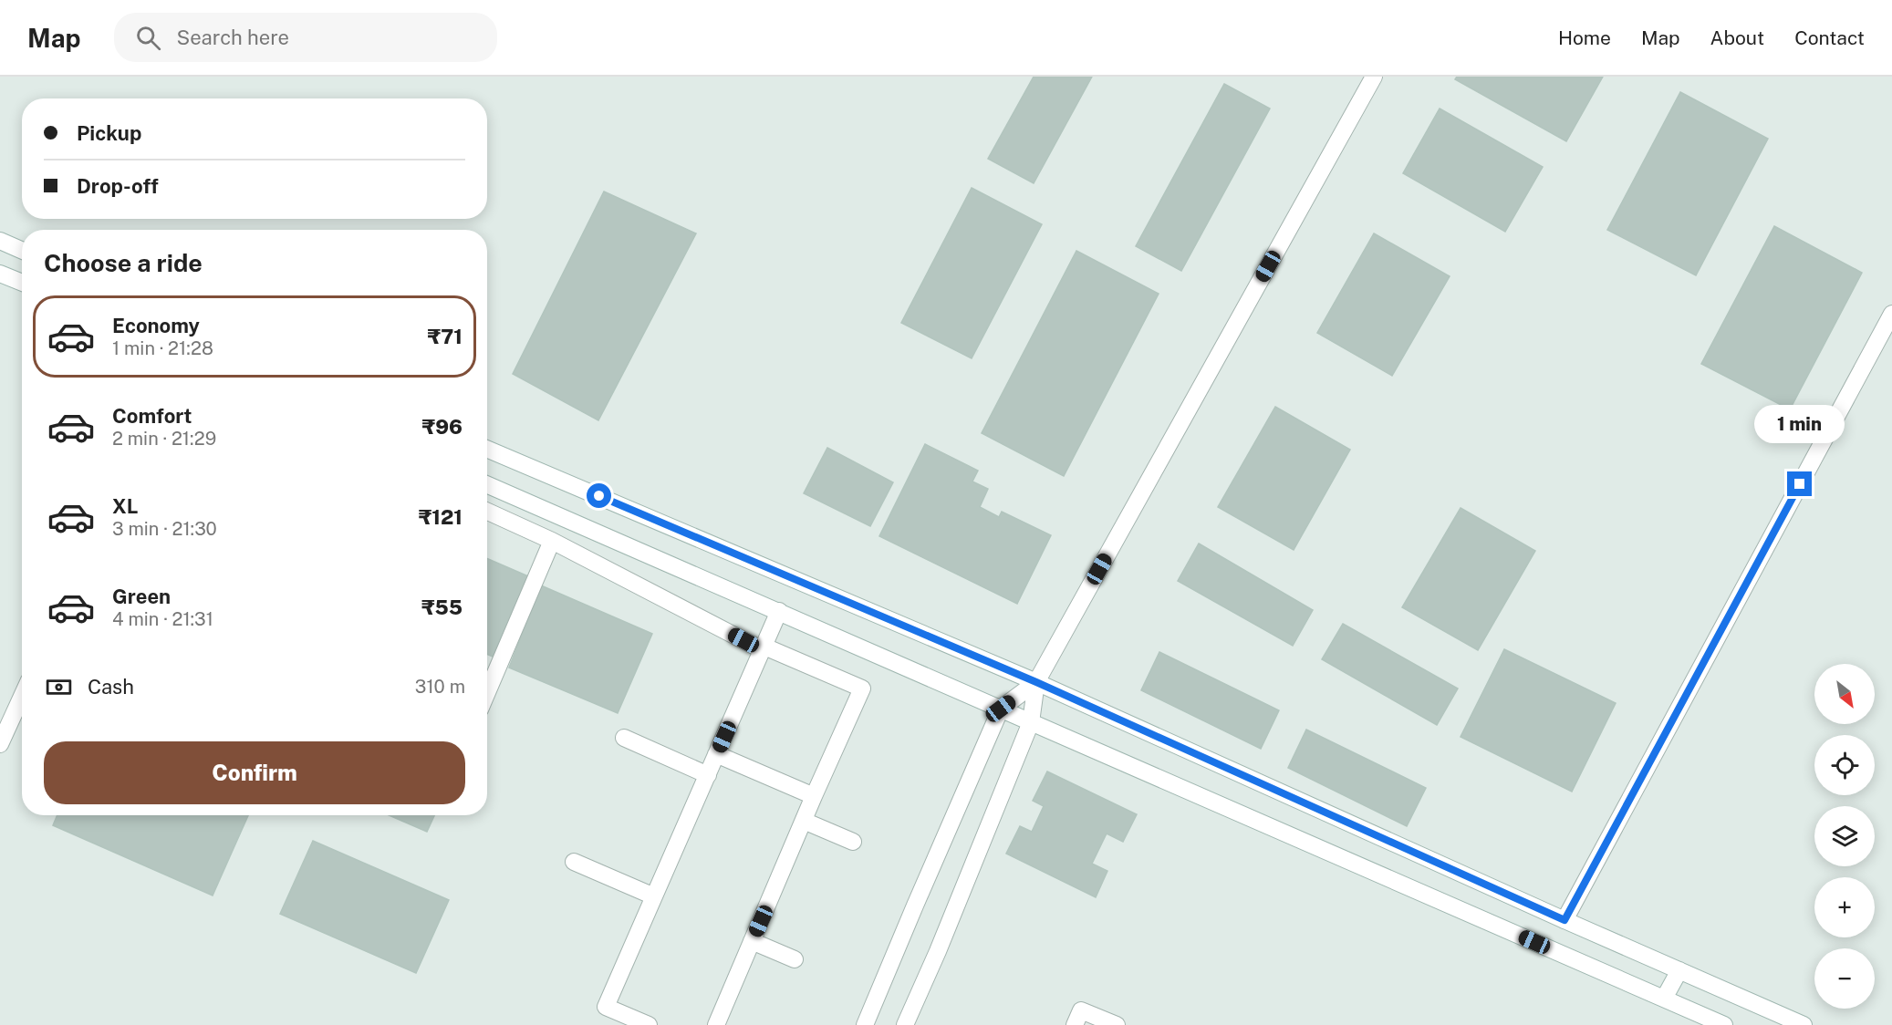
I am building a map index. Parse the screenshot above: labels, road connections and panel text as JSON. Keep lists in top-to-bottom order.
{
  "north": "bottom right",
  "page": {
    "header": "Map",
    "search": "Search here",
    "nav": [
      "Home",
      "Map",
      "About",
      "Contact"
    ],
    "banner": ["Pickup", "Drop-off"],
    "heading": "Choose a ride",
    "list": [
      {
        "name": "Economy",
        "note": "1 min · 21:28",
        "value": "₹71"
      },
      {
        "name": "Comfort",
        "note": "2 min · 21:29",
        "value": "₹96"
      },
      {
        "name": "XL",
        "note": "3 min · 21:30",
        "value": "₹121"
      },
      {
        "name": "Green",
        "note": "4 min · 21:31",
        "value": "₹55"
      }
    ],
    "bubble": "1 min",
    "pay": ["Cash", "310 m"],
    "map_buttons": ["+", "−"],
    "buttons": "Confirm"
  }
}
